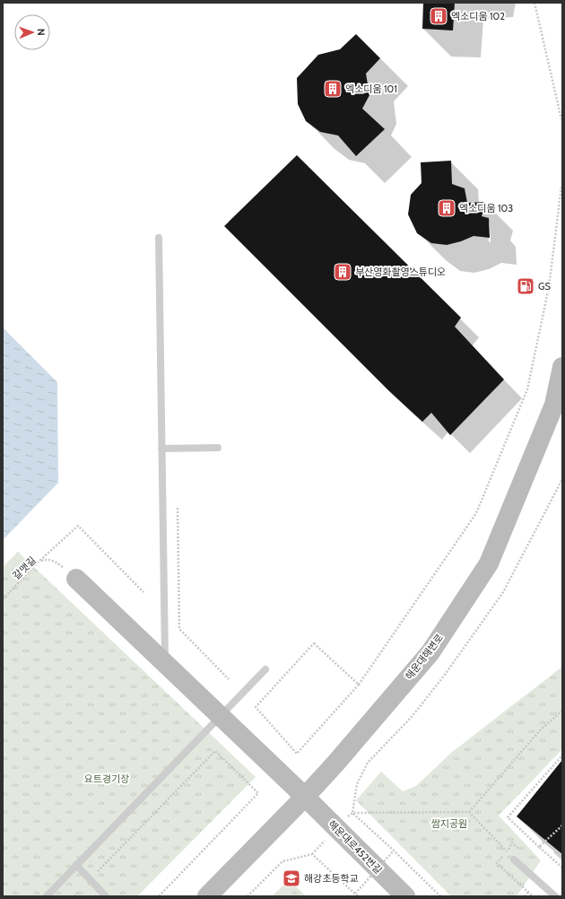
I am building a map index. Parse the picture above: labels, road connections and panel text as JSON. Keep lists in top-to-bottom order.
{
  "streets": {
    "main road": ["해운대해변로", "해운대로452번길"],
    "path": ["갈맷길"]
  },
  "crossings": [
    ["갈맷길", "해운대로452번길"],
    ["해운대해변로", "해운대로452번길"]
  ],
  "parks": ["요트경기장", "쌈지공원"],
  "places": {
    "building": [
      "엑소디움 102",
      "엑소디움 101",
      "엑소디움 103",
      "부산영화촬영스튜디오"
    ],
    "fuel station": ["GS"],
    "school or university": ["해강초등학교"]
  },
  "north": "right"
}
